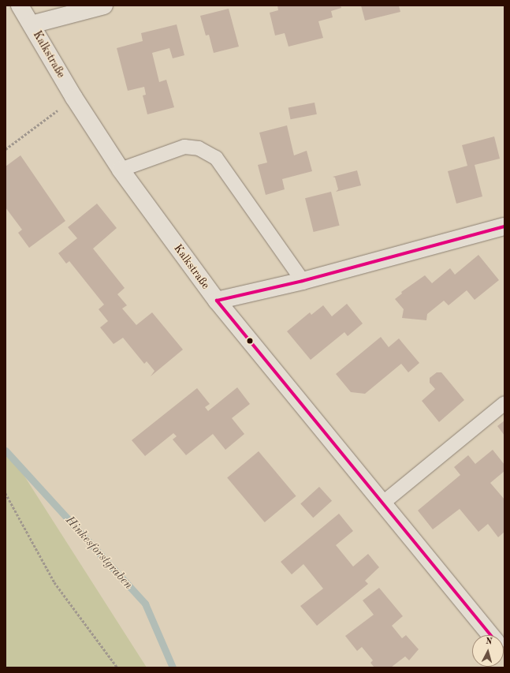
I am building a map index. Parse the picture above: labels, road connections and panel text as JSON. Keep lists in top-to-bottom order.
{
  "streets": {
    "street": ["Kalkstraße"]
  },
  "water": ["Hinkesforstgraben"],
  "north": "top"
}
